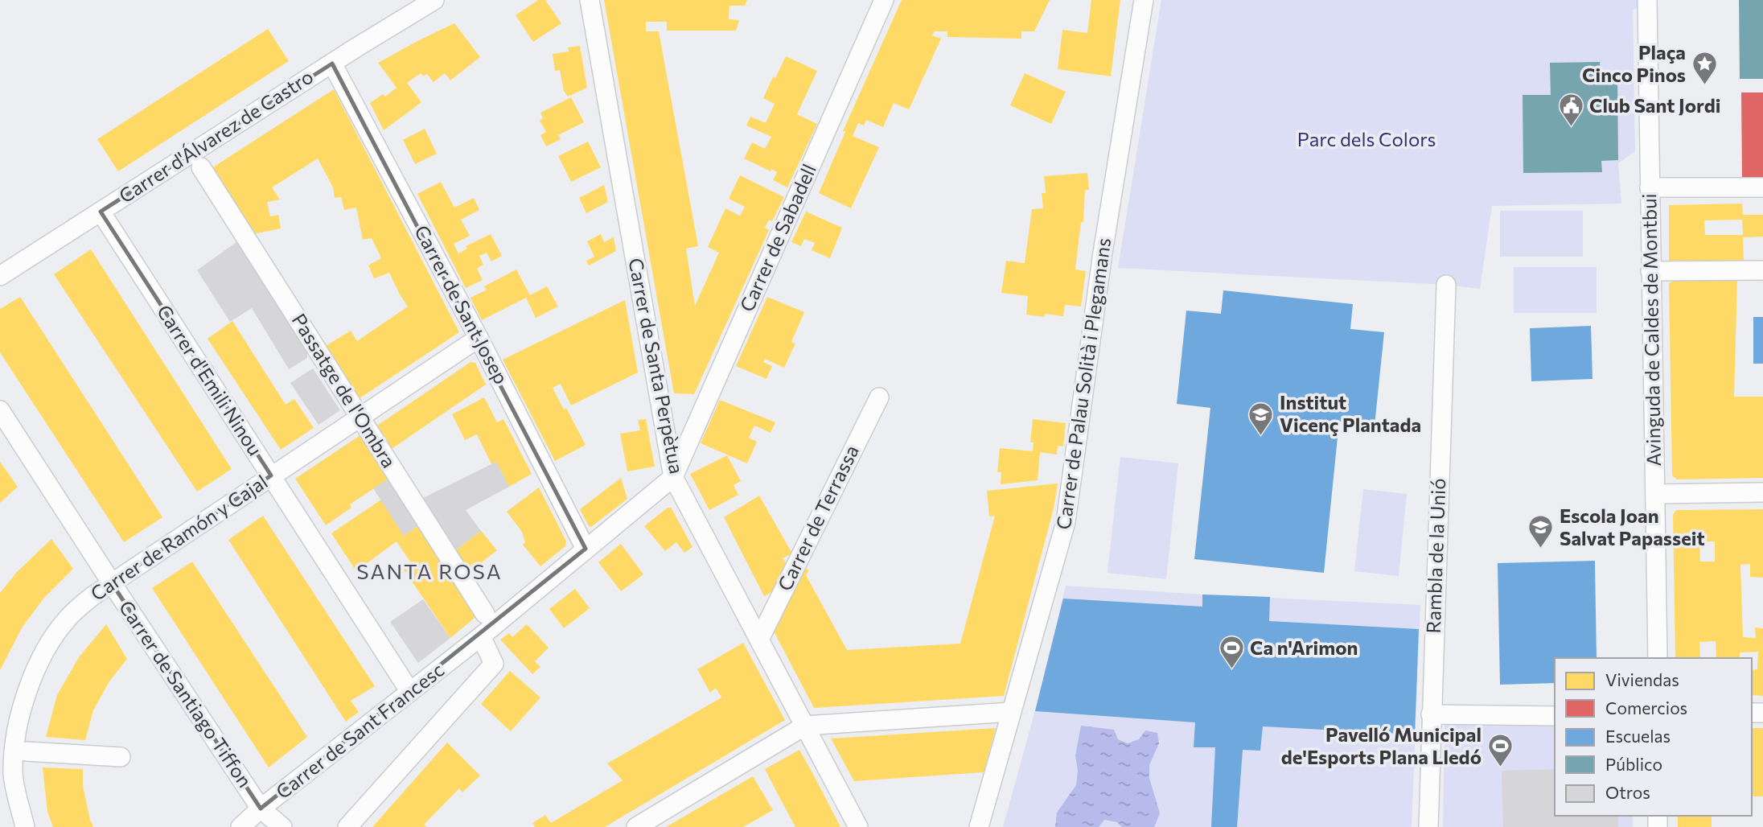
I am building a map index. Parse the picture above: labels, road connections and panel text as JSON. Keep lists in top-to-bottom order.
{
  "streets": {
    "street": [
      "Carrer d'Álvarez de Castro",
      "Carrer de Sabadell",
      "Carrer de Sant Josep",
      "Avinguda de Caldes de Montbui",
      "Carrer de Santa Perpètua",
      "Carrer d'Emili Ninou",
      "Carrer de Palau Solità i Plegamans",
      "Passatge de l'Ombra",
      "Carrer de Terrassa",
      "Carrer de Ramón y Cajal",
      "Rambla de la Unió",
      "Carrer de Santiago Tiffon",
      "Carrer de Sant Francesc"
    ]
  },
  "crossings": [
    ["Carrer d'Álvarez de Castro", "Carrer de Sant Josep"],
    ["Carrer d'Álvarez de Castro", "Carrer d'Emili Ninou"],
    ["Carrer de Sabadell", "Carrer de Santa Perpètua"],
    ["Carrer de Sabadell", "Carrer de Sant Francesc"],
    ["Carrer de Sant Josep", "Carrer de Ramón y Cajal"],
    ["Carrer de Sant Josep", "Carrer de Sant Francesc"],
    ["Carrer de Santa Perpètua", "Carrer de Terrassa"],
    ["Carrer de Santa Perpètua", "Carrer de Sant Francesc"],
    ["Carrer d'Emili Ninou", "Carrer de Ramón y Cajal"],
    ["Carrer d'Emili Ninou", "Carrer de Sant Francesc"],
    ["Passatge de l'Ombra", "Carrer de Ramón y Cajal"],
    ["Carrer de Ramón y Cajal", "Carrer de Santiago Tiffon"],
    ["Carrer de Santiago Tiffon", "Carrer de Sant Francesc"]
  ],
  "districts": ["SANTA ROSA"],
  "parks": ["Parc dels Colors"],
  "places": {
    "place": ["Plaça Cinco Pinos"],
    "public building": ["Club Sant Jordi"],
    "school or university": ["Institut Vicenç Plantada", "Escola Joan Salvat Papasseit"],
    "sports": ["Ca n'Arimon", "Pavelló Municipal de'Esports Plana Lledó"]
  },
  "legend": [
    "Viviendas",
    "Comercios",
    "Escuelas",
    "Público",
    "Otros"
  ]
}
